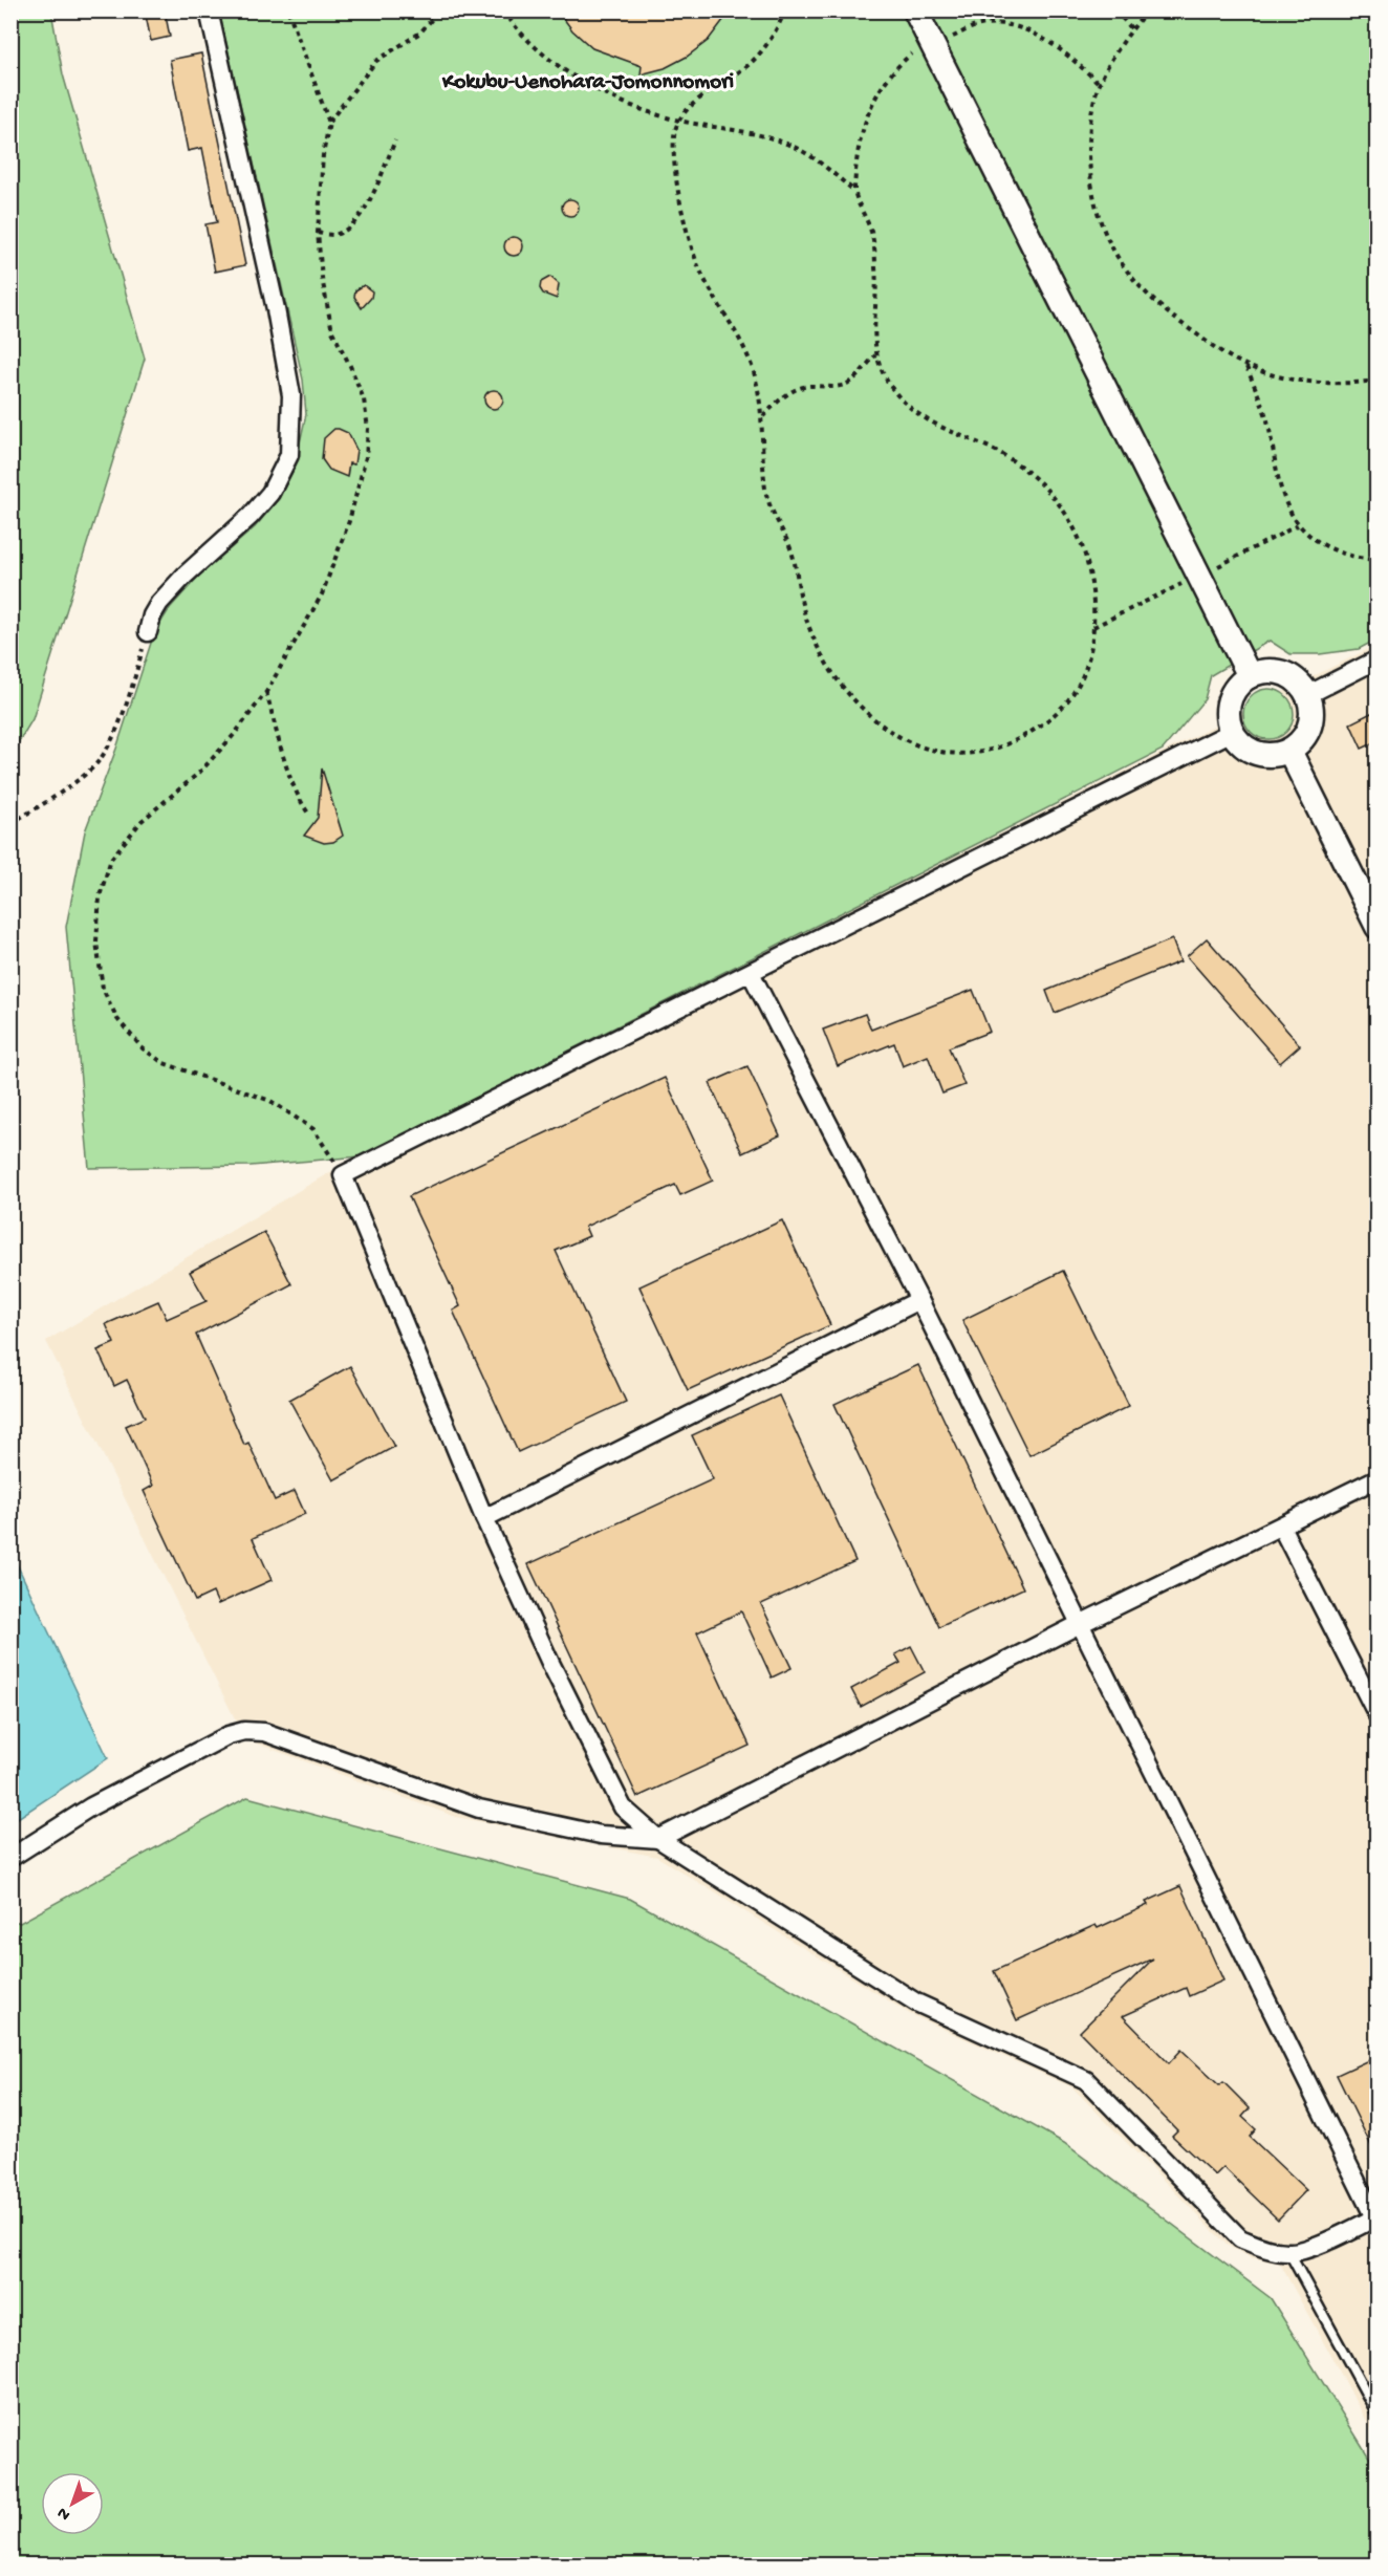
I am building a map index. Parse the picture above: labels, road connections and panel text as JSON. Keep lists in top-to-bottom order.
{
  "districts": ["Kokubu-Uenohara-Jomonnomori"],
  "north": "bottom left"
}
